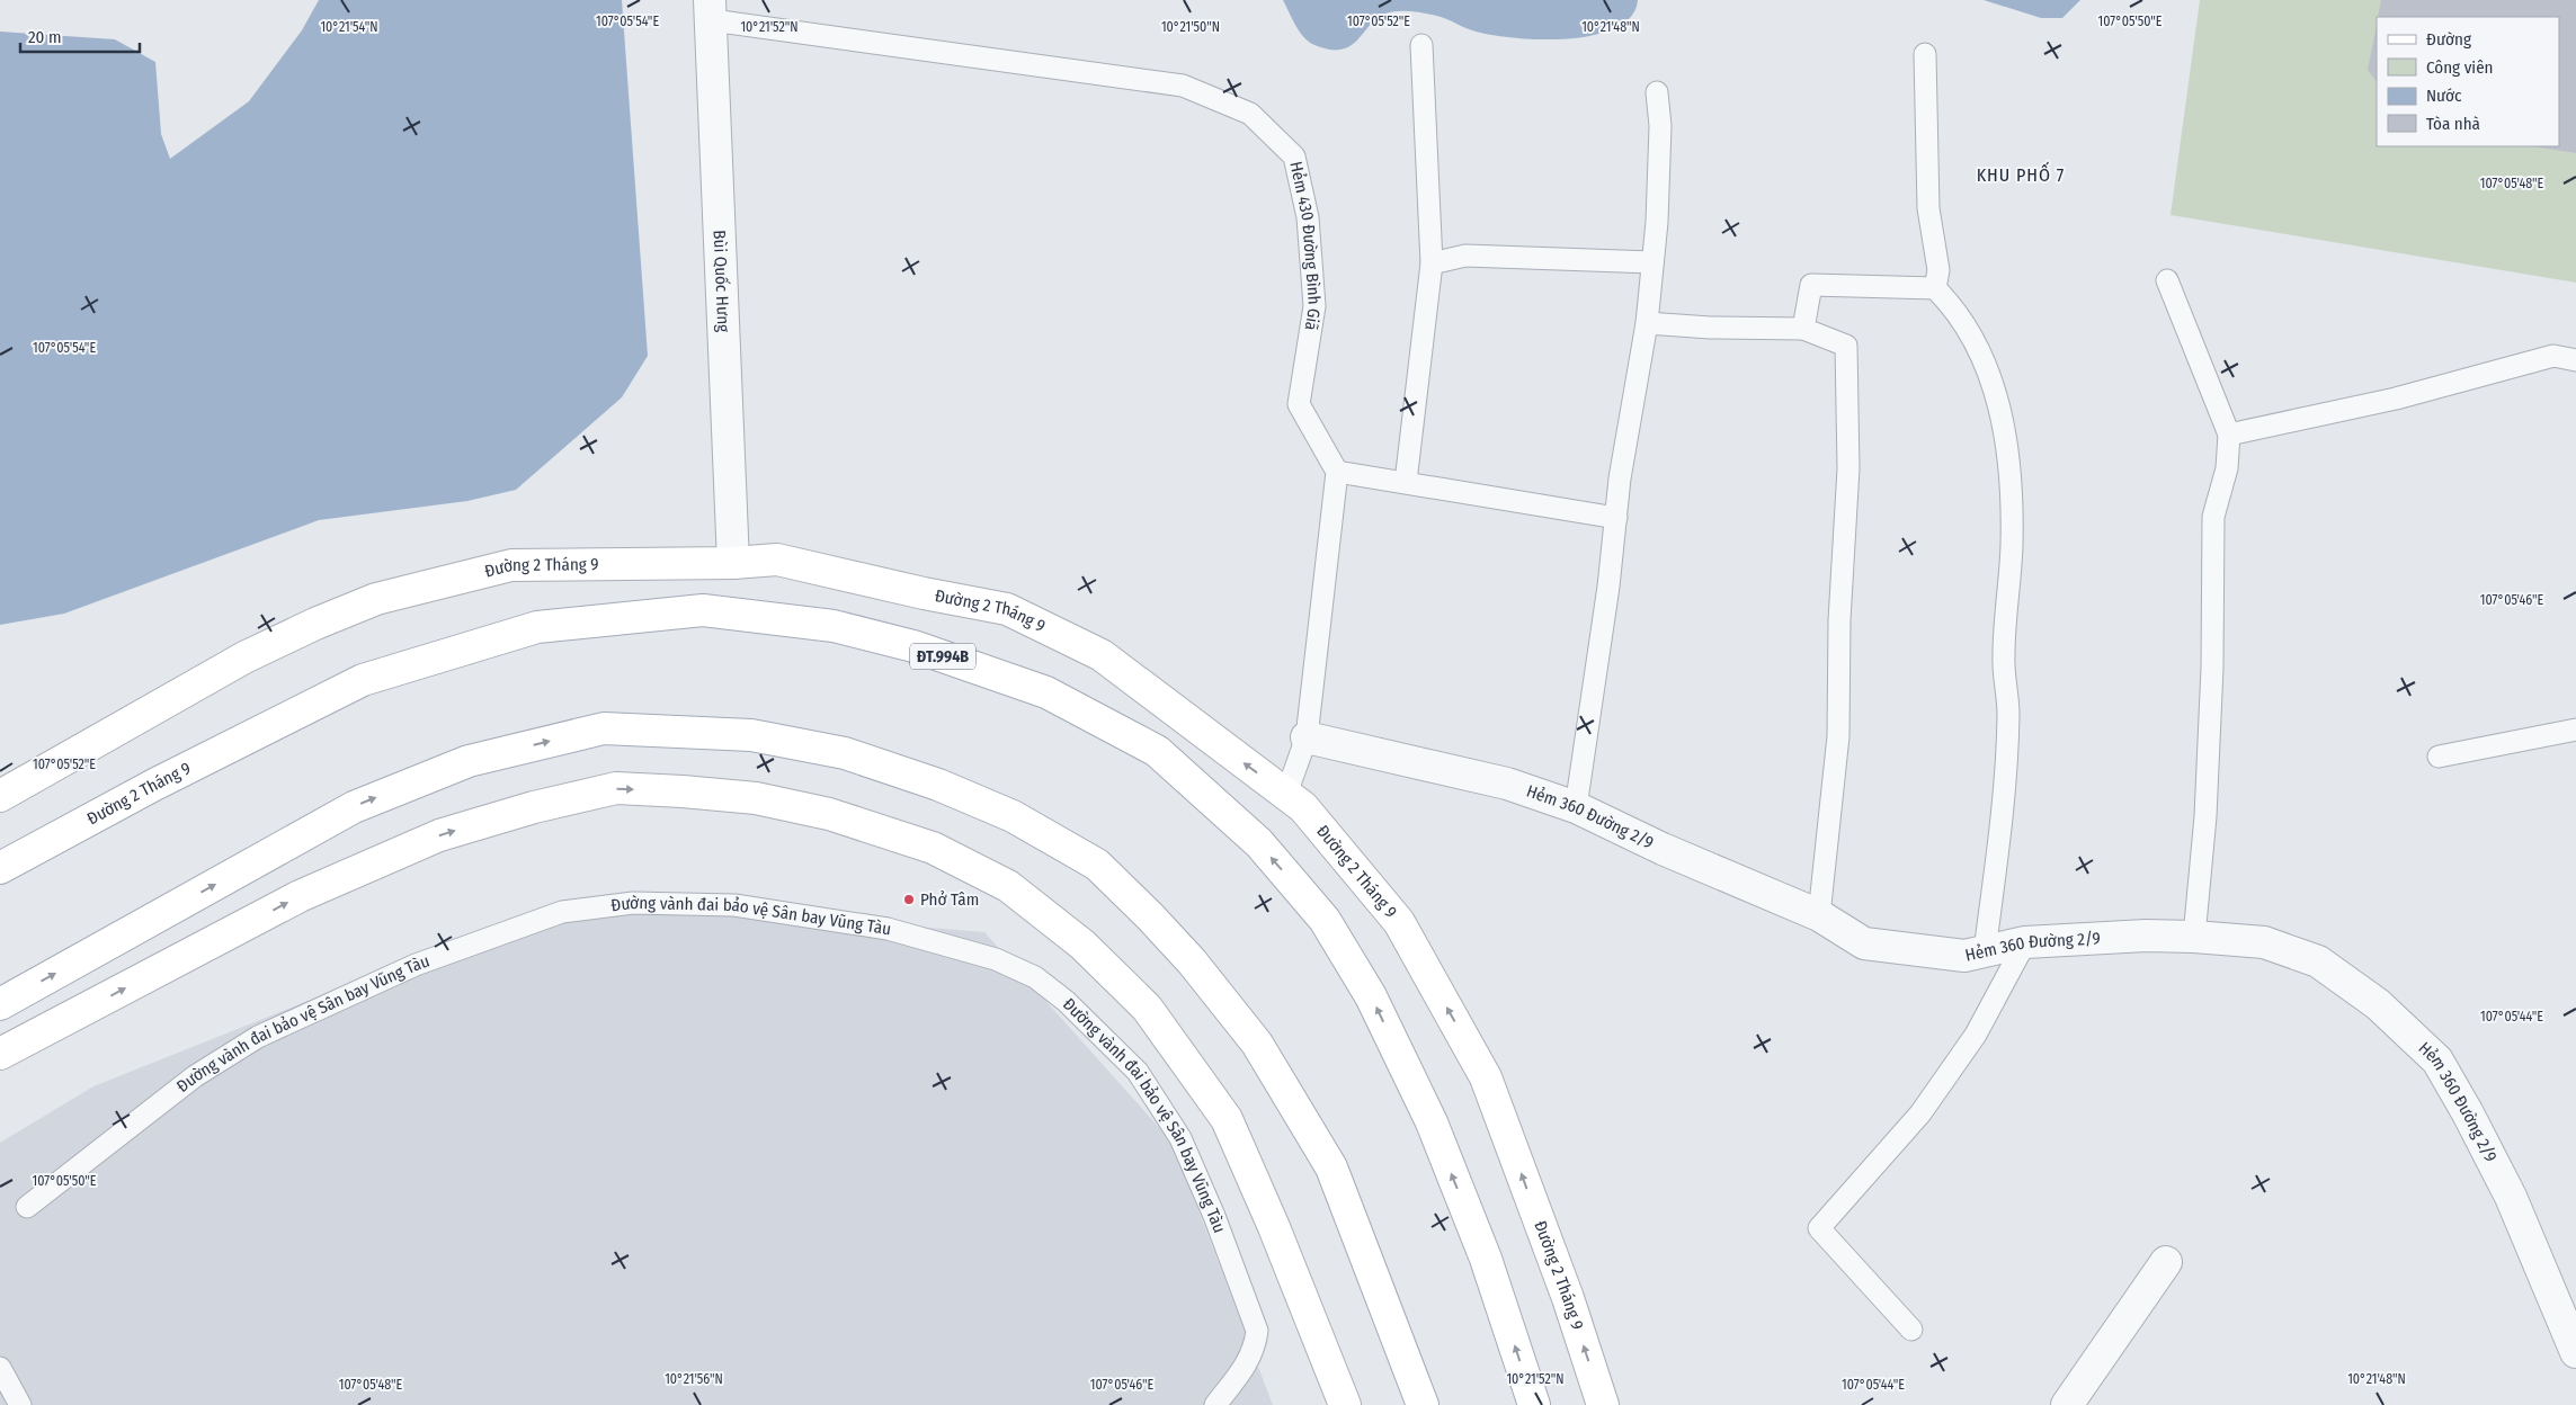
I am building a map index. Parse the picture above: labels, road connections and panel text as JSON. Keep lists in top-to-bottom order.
{
  "streets": {
    "main road": ["Đường 2 Tháng 9", "ĐT.994B"],
    "street": ["Bùi Quốc Hưng", "Hẻm 360 Đường 2/9"],
    "lane": ["Hẻm 430 Đường Bình Giã", "Đường vành đai bảo vệ Sân bay Vũng Tàu"]
  },
  "crossings": [
    ["Hẻm 430 Đường Bình Giã", "Bùi Quốc Hưng"],
    ["Bùi Quốc Hưng", "Đường 2 Tháng 9"]
  ],
  "one_way": ["Đường 2 Tháng 9"],
  "districts": ["KHU PHỐ 7"],
  "places": ["Phở Tâm"],
  "legend": [
    "Đường",
    "Công viên",
    "Nước",
    "Tòa nhà"
  ],
  "scale_bar": "20 m",
  "coordinates": [
    "107°05'54\"E",
    "107°05'50\"E",
    "107°05'52\"E",
    "10°21'54\"N",
    "10°21'52\"N",
    "10°21'50\"N",
    "10°21'48\"N",
    "107°05'48\"E",
    "107°05'46\"E",
    "107°05'44\"E",
    "10°21'56\"N"
  ]
}
